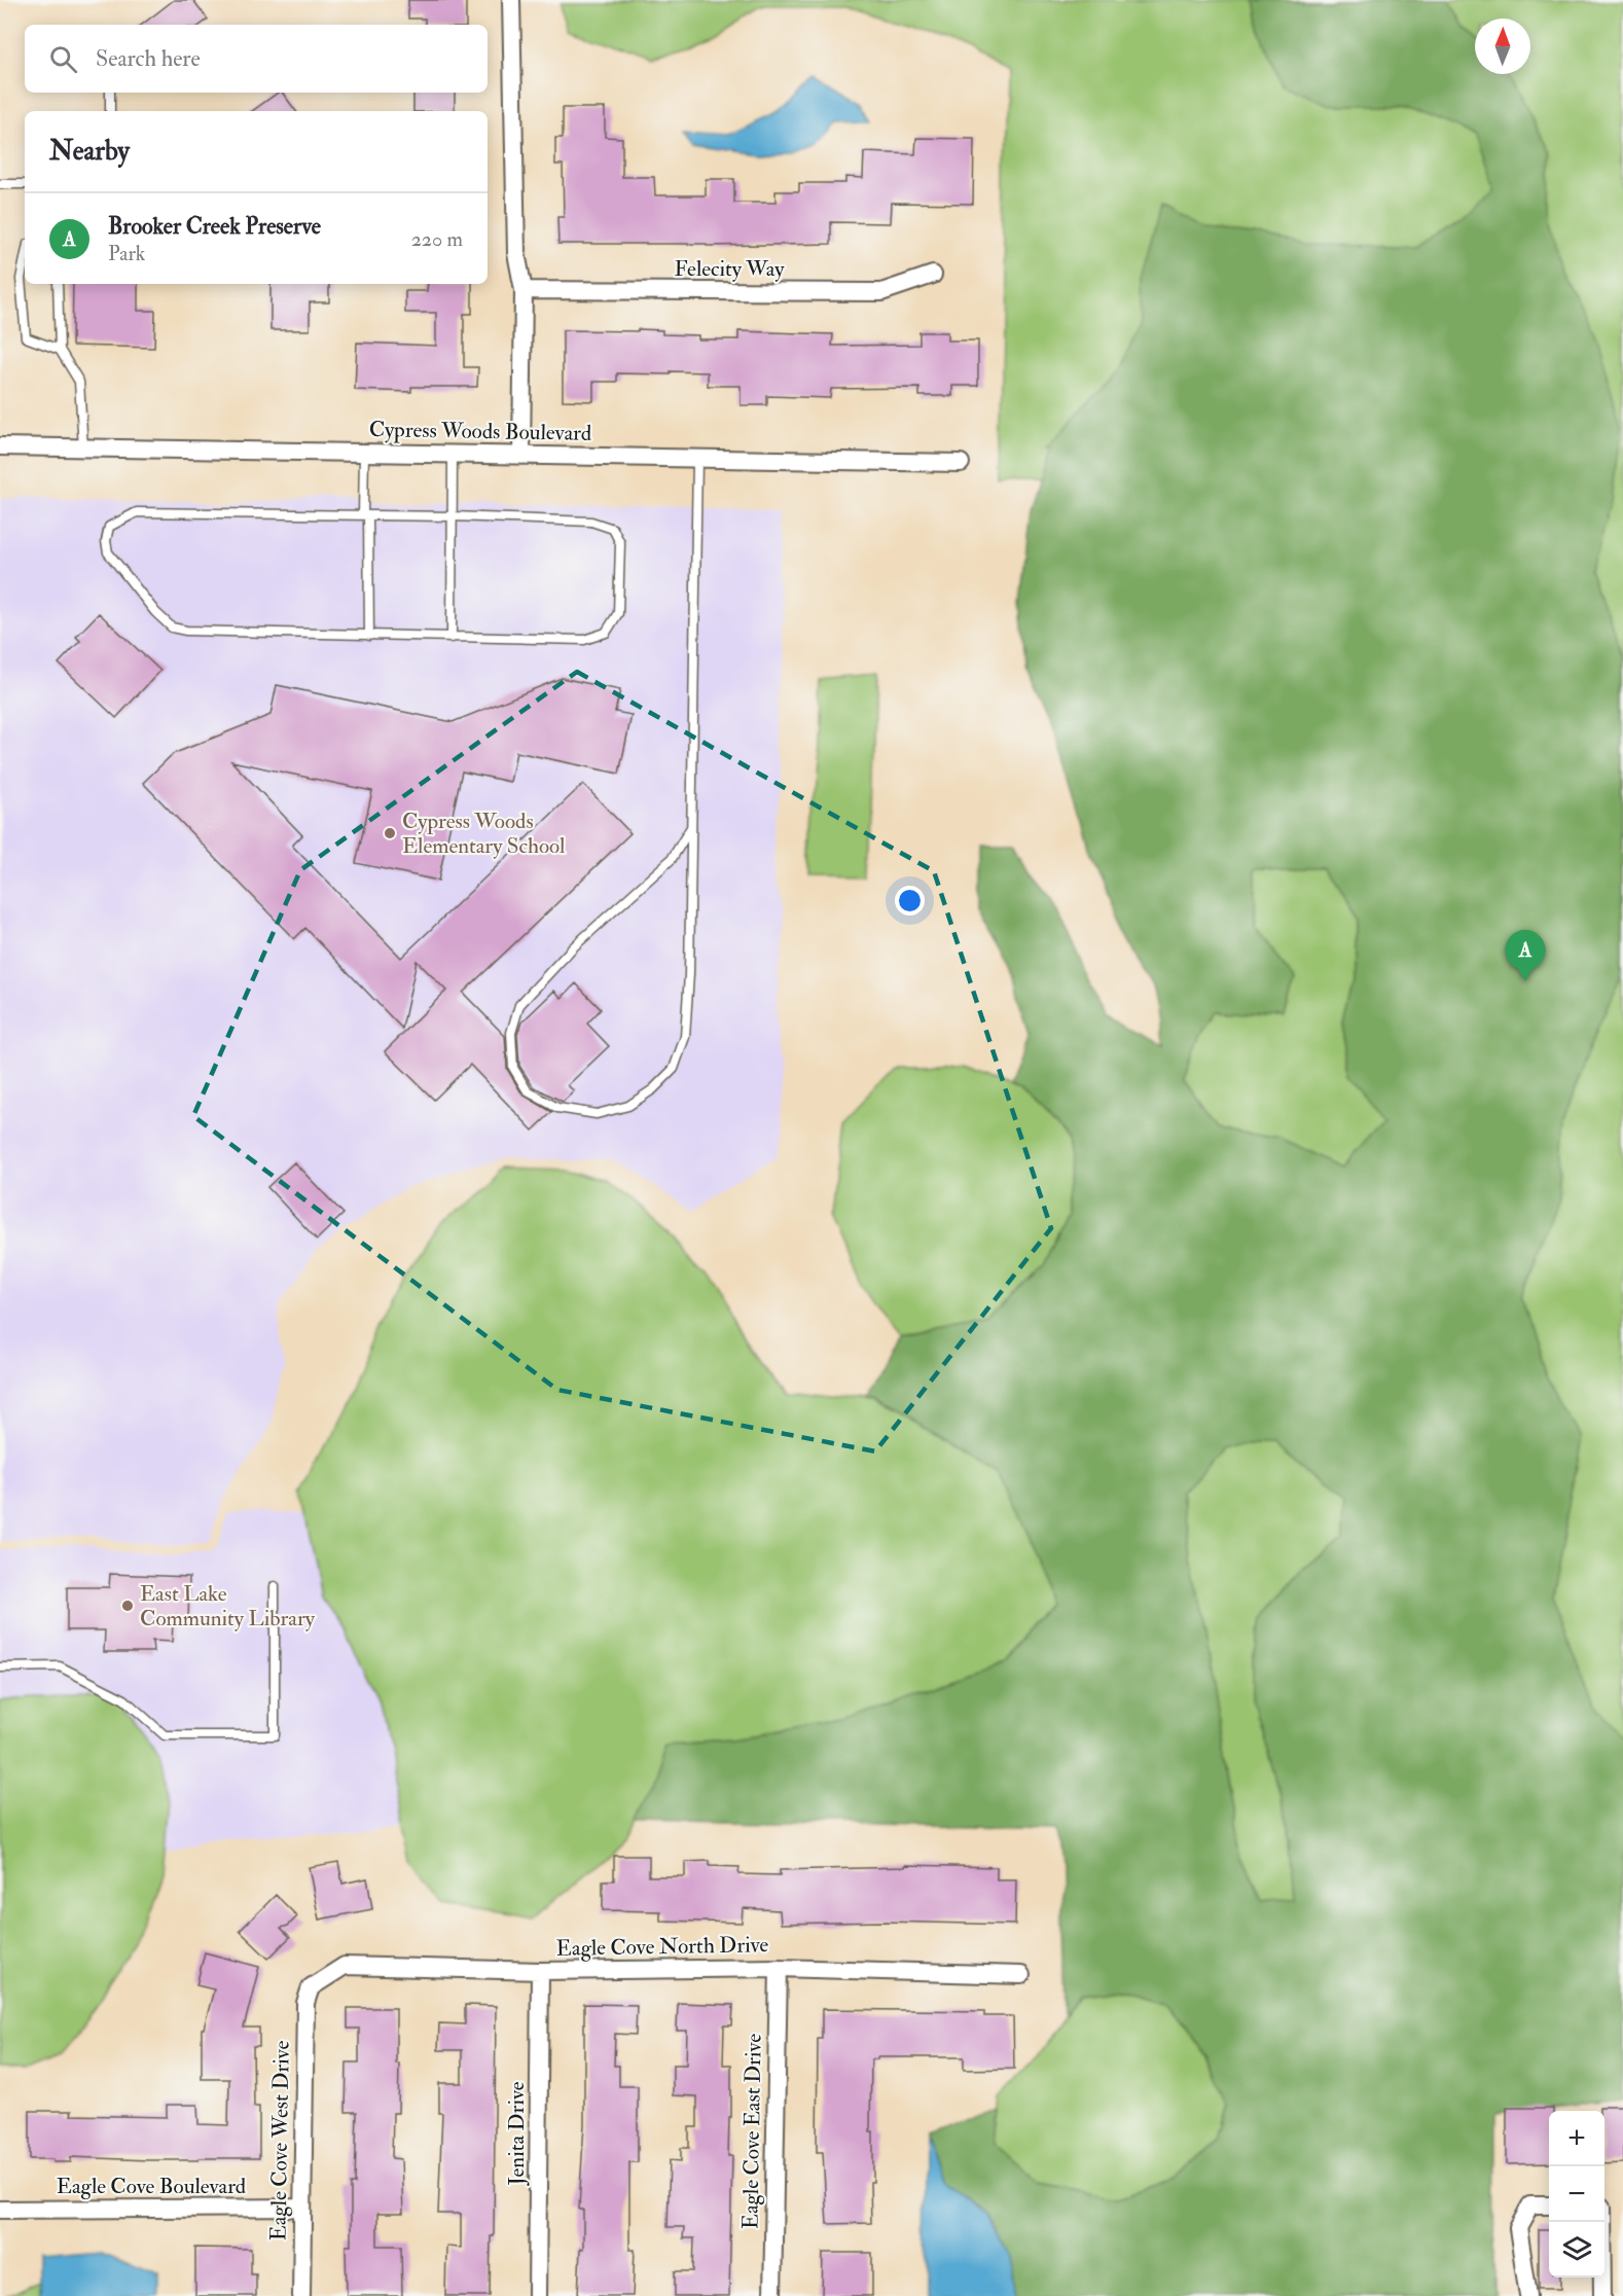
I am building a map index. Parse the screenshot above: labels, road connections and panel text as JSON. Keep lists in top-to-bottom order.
{
  "streets": {
    "street": [
      "Felecity Way",
      "Cypress Woods Boulevard",
      "Eagle Cove North Drive",
      "Eagle Cove East Drive",
      "Jenita Drive",
      "Eagle Cove West Drive",
      "Eagle Cove Boulevard"
    ]
  },
  "crossings": [
    ["Eagle Cove North Drive", "Eagle Cove East Drive"],
    ["Eagle Cove North Drive", "Jenita Drive"],
    ["Eagle Cove North Drive", "Eagle Cove West Drive"],
    ["Eagle Cove West Drive", "Eagle Cove Boulevard"]
  ],
  "places": ["Cypress Woods Elementary School", "East Lake Community Library"],
  "north": "top",
  "page": {
    "search": "Search here",
    "heading": "Nearby",
    "list": [
      {
        "mark": "A",
        "name": "Brooker Creek Preserve",
        "note": "Park",
        "value": "220 m"
      }
    ],
    "pins": "A",
    "map_buttons": ["+", "−"]
  }
}
